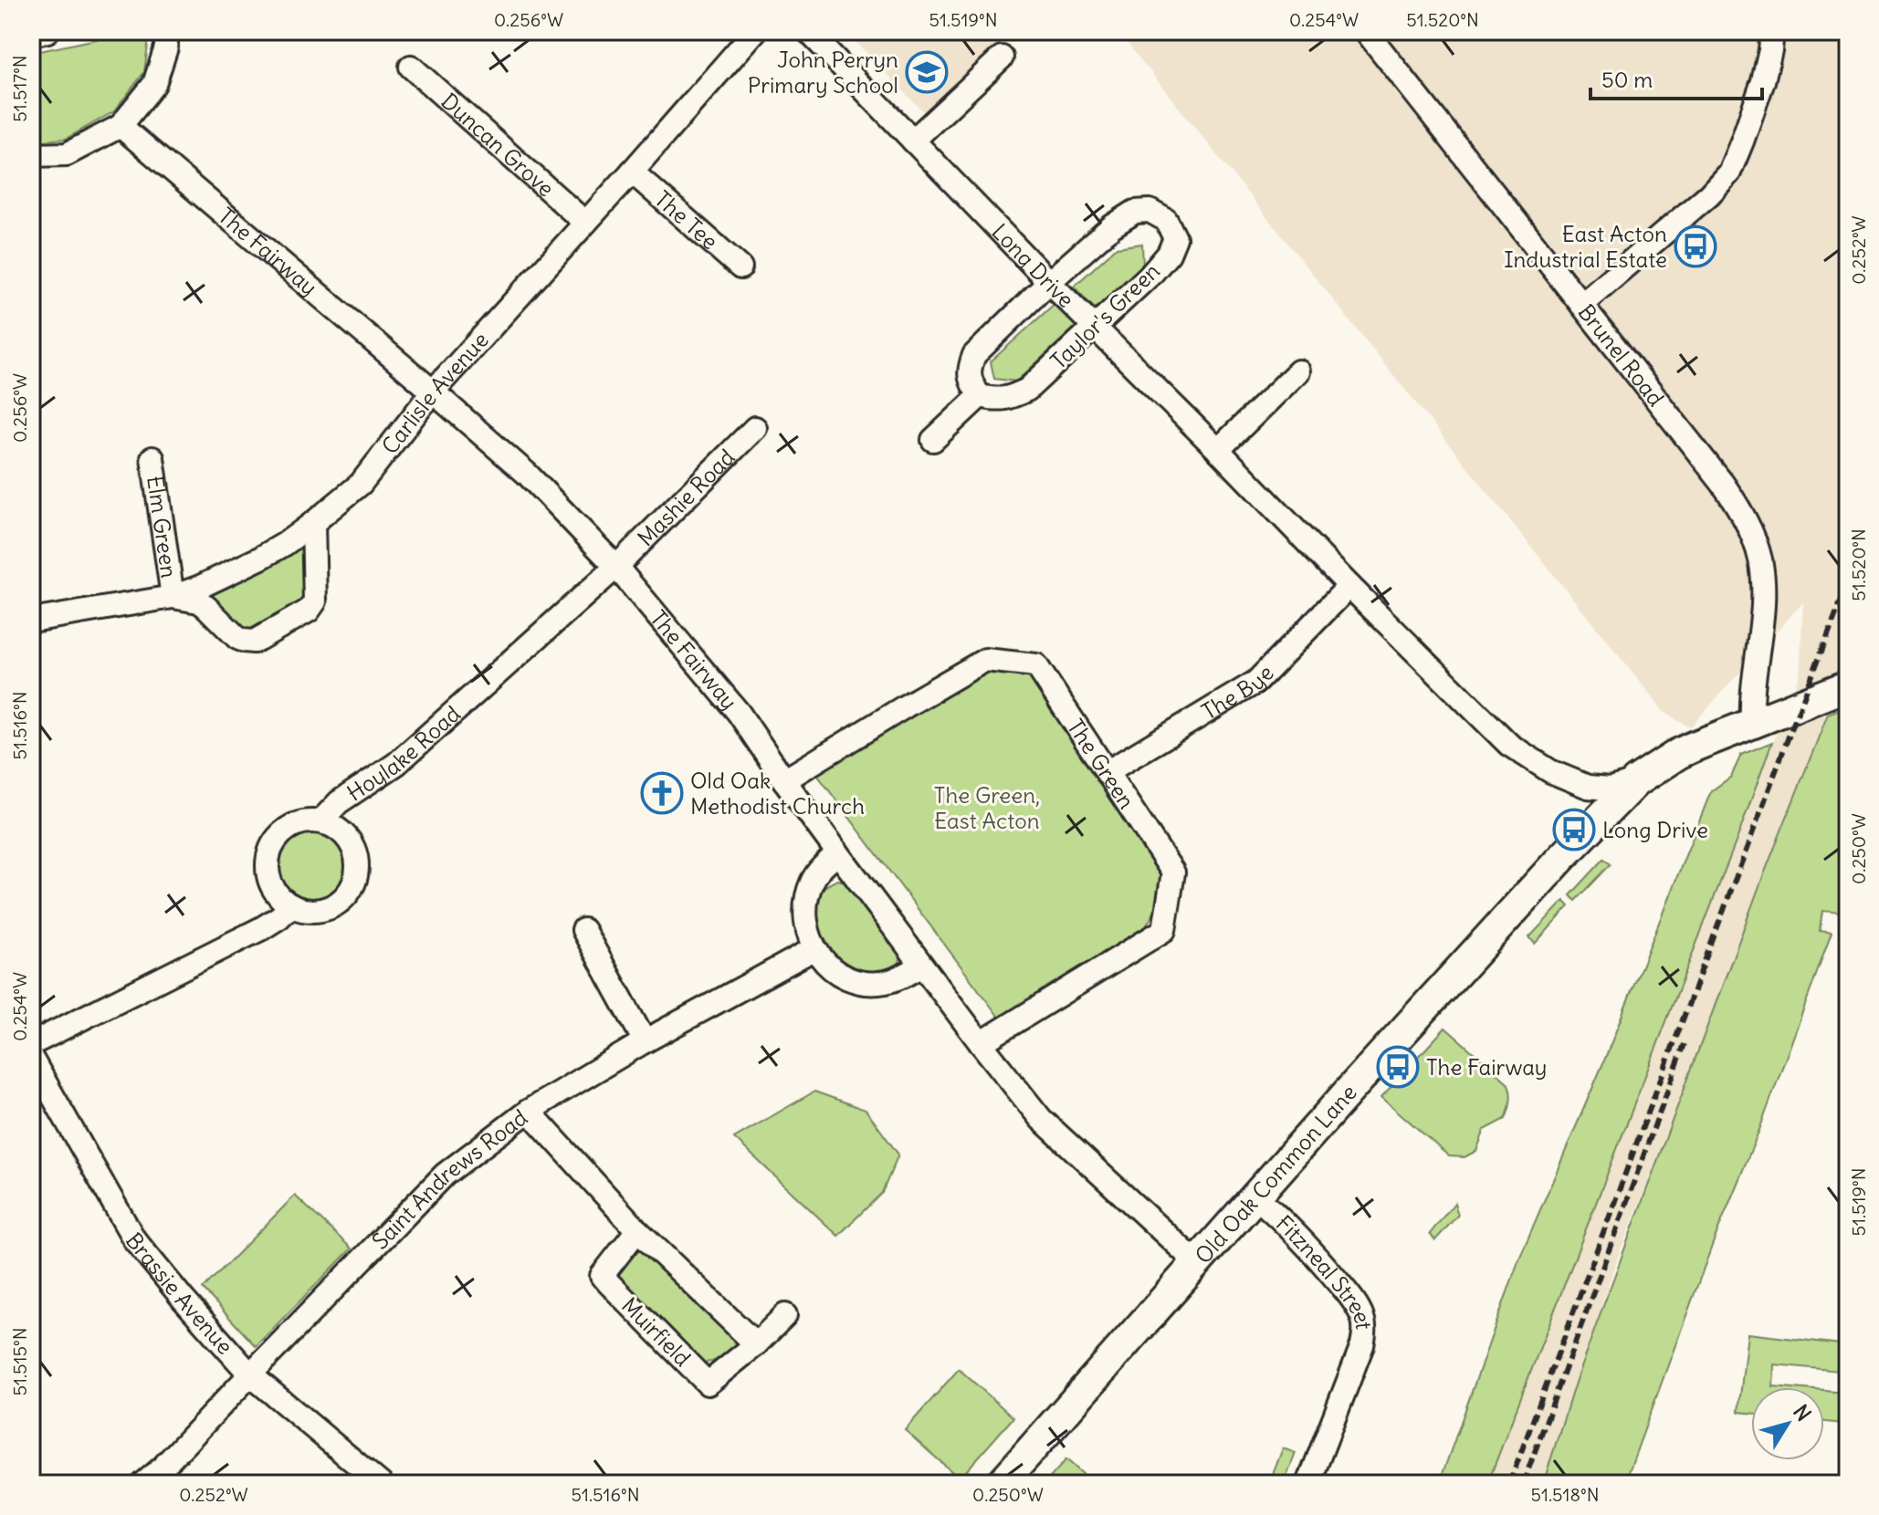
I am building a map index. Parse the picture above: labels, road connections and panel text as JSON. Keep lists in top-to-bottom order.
{
  "streets": {
    "street": [
      "Duncan Grove",
      "The Tee",
      "The Fairway",
      "Long Drive",
      "Taylor's Green",
      "Brunel Road",
      "Carlisle Avenue",
      "Mashie Road",
      "Elm Green",
      "The Bye",
      "Hoylake Road",
      "The Green",
      "Old Oak Common Lane",
      "Saint Andrews Road",
      "Fitzneal Street",
      "Brassie Avenue",
      "Muirfield"
    ]
  },
  "crossings": [
    ["Duncan Grove", "Carlisle Avenue"],
    ["The Tee", "Carlisle Avenue"],
    ["The Fairway", "Carlisle Avenue"],
    ["The Fairway", "Mashie Road"],
    ["The Fairway", "Hoylake Road"],
    ["The Fairway", "The Green"],
    ["The Fairway", "Old Oak Common Lane"],
    ["Long Drive", "Taylor's Green"],
    ["Long Drive", "The Bye"],
    ["Long Drive", "Old Oak Common Lane"],
    ["Brunel Road", "Old Oak Common Lane"],
    ["Carlisle Avenue", "Elm Green"],
    ["Mashie Road", "Hoylake Road"],
    ["The Bye", "The Green"],
    ["Old Oak Common Lane", "Fitzneal Street"],
    ["Saint Andrews Road", "Brassie Avenue"]
  ],
  "parks": ["The Green, East Acton"],
  "places": {
    "school or university": ["John Perryn Primary School"],
    "bus stop": ["East Acton Industrial Estate", "Long Drive", "The Fairway"],
    "church": ["Old Oak Methodist Church"]
  },
  "scale_bar": "50 m",
  "north": "top right",
  "coordinates": [
    "0.256°W",
    "51.519°N",
    "0.254°W",
    "51.520°N",
    "51.517°N",
    "0.252°W",
    "51.516°N",
    "0.250°W",
    "51.515°N",
    "51.518°N"
  ]
}
